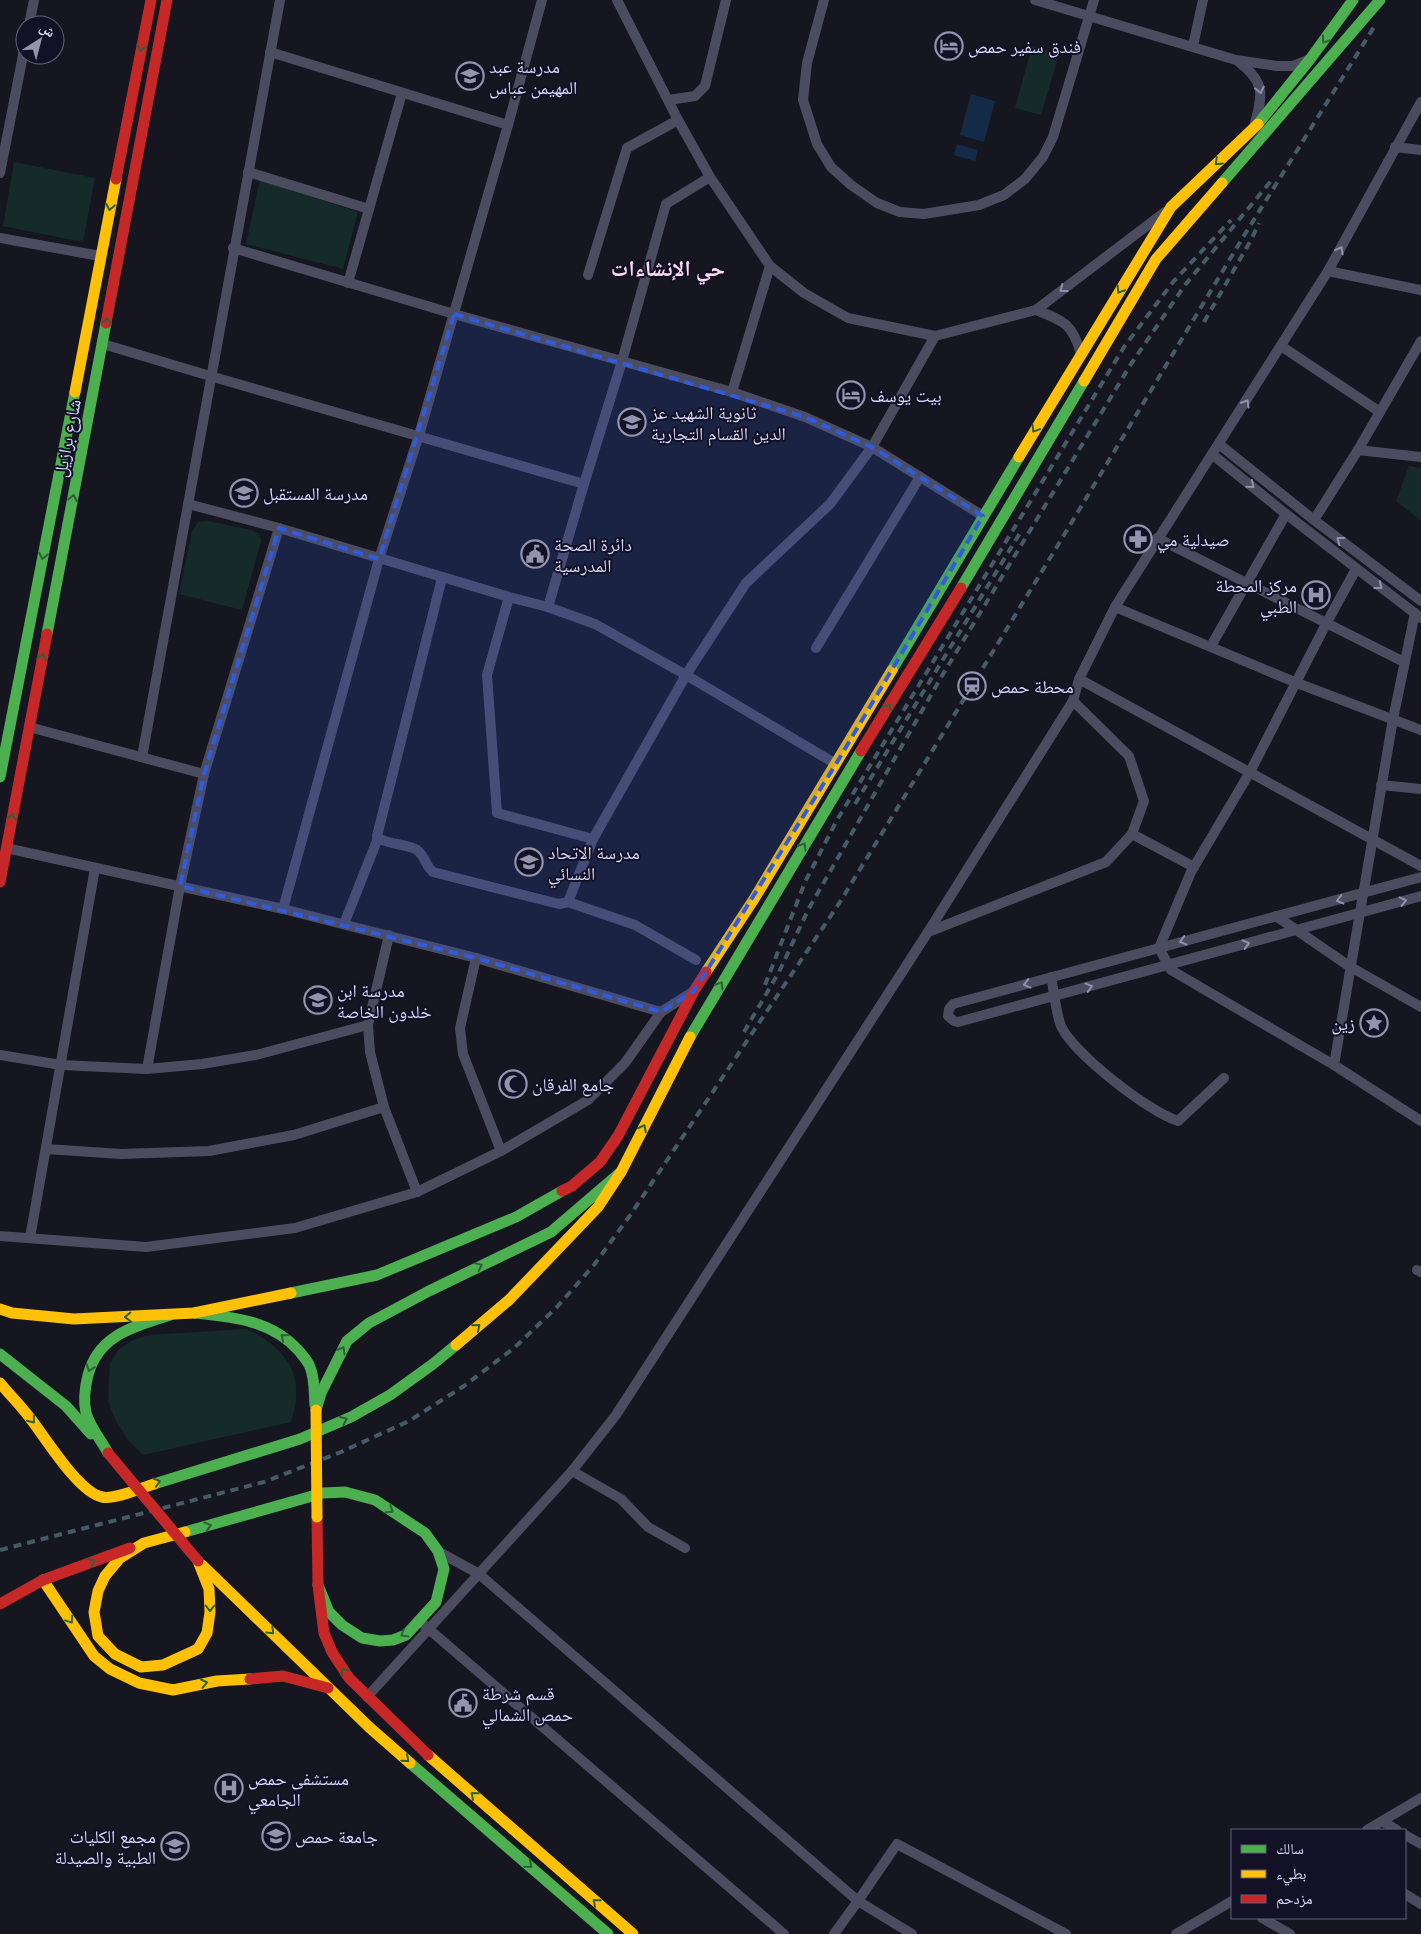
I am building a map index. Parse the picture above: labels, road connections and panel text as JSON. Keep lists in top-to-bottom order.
{
  "streets": {
    "main road": ["شارع برازيل"]
  },
  "districts": ["حي الإنشاءات"],
  "places": {
    "hotel": ["فندق سفير حمص", "بيت يوسف"],
    "school or university": [
      "مدرسة عبد المهيمن عباس",
      "ثانوية الشهيد عز الدين القسام التجارية",
      "مدرسة المستقبل",
      "مدرسة الاتحاد النسائي",
      "مدرسة ابن خلدون الخاصة",
      "جامعة حمص",
      "مجمع الكليات الطبية والصيدلة"
    ],
    "pharmacy": ["صيدلية مي"],
    "public building": ["دائرة الصحة المدرسية", "قسم شرطة حمص الشمالي"],
    "hospital": ["مركز المحطة الطبي", "مستشفى حمص الجامعي"],
    "station": ["محطة حمص"],
    "place": ["زين"],
    "mosque": ["جامع الفرقان"]
  },
  "legend": ["سالك", "بطيء", "مزدحم"],
  "north": "top right"
}
